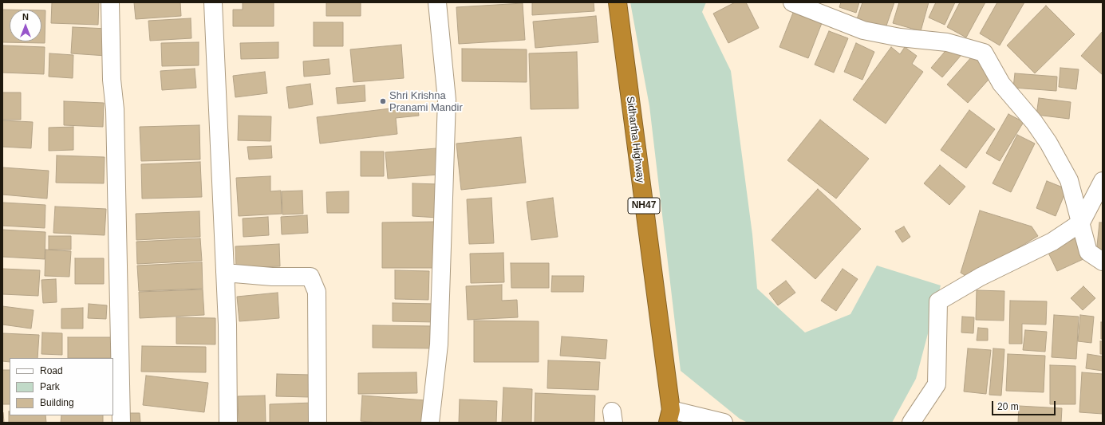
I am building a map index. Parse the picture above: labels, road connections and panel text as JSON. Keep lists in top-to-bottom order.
{
  "streets": {
    "highway": ["Sidhartha Highway", "NH47"]
  },
  "places": ["Shri Krishna Pranami Mandir"],
  "legend": ["Road", "Park", "Building"],
  "scale_bar": "20 m",
  "north": "top"
}
